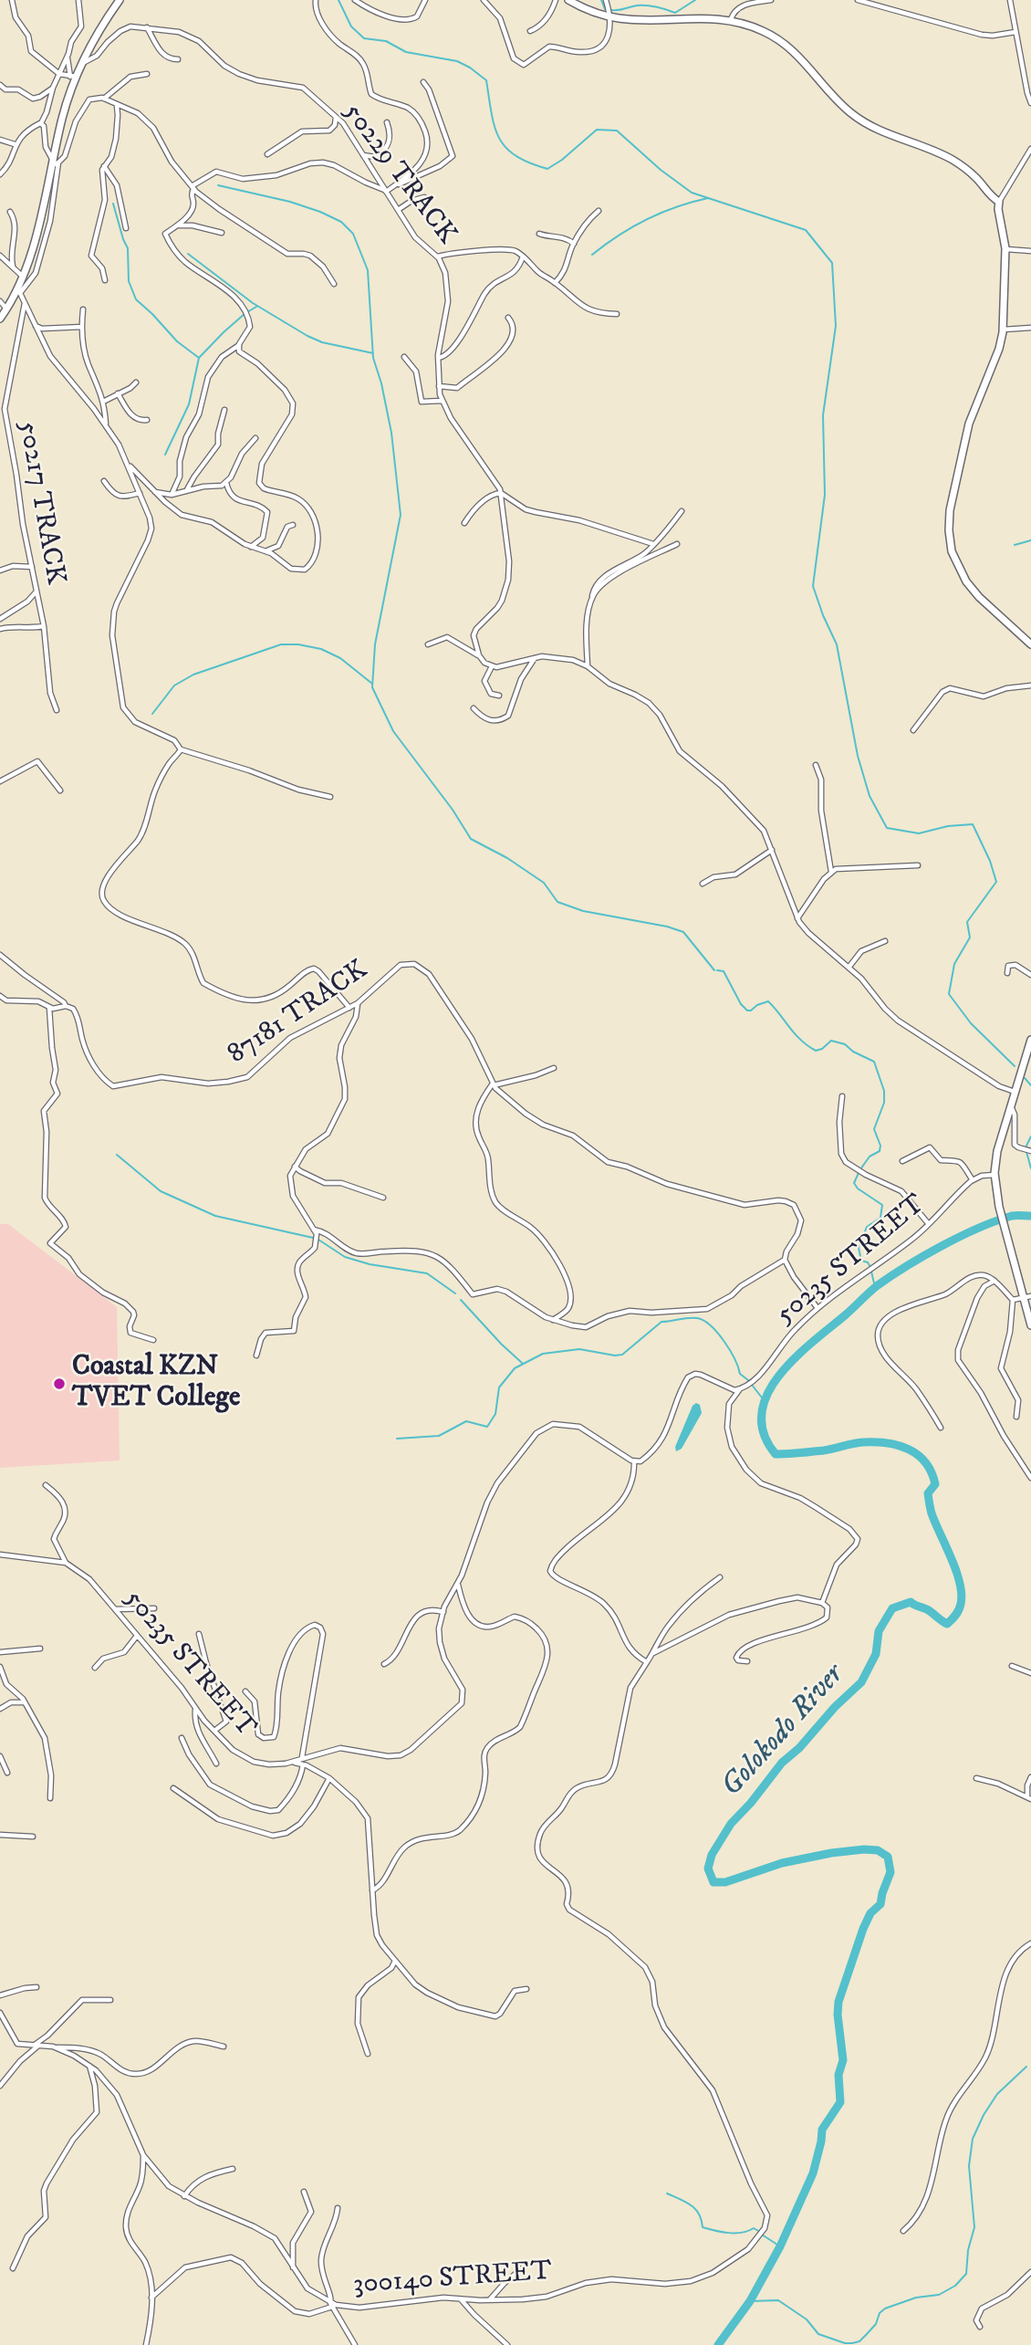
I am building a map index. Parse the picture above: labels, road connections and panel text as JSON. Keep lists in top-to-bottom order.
{
  "streets": {
    "street": [
      "50229 TRACK",
      "50217 TRACK",
      "87181 TRACK",
      "50235 STREET",
      "300140 STREET"
    ]
  },
  "water": ["Golokodo River"],
  "places": ["Coastal KZN TVET College"]
}
